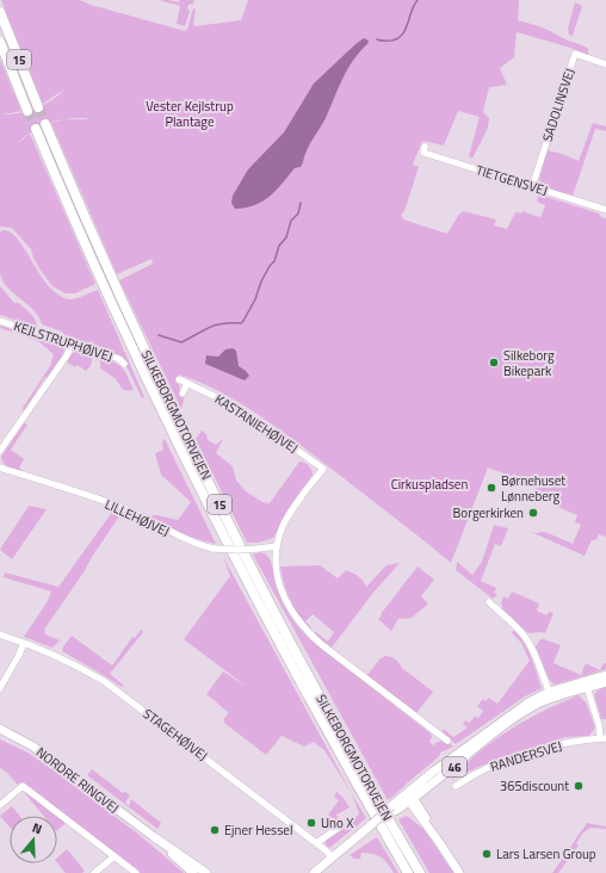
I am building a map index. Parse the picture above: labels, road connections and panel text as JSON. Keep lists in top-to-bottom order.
{
  "streets": {
    "highway": ["15", "SILKEBORGMOTORVEJEN"],
    "main road": ["46", "NORDRE RINGVEJ"],
    "street": [
      "SADOLINSVEJ",
      "TIETGENSVEJ",
      "KEJLSTRUPHØJVEJ",
      "KASTANIEHØJVEJ",
      "LILLEHØJVEJ",
      "STAGEHØJVEJ",
      "RANDERSVEJ"
    ]
  },
  "crossings": [
    ["SADOLINSVEJ", "TIETGENSVEJ"],
    ["KASTANIEHØJVEJ", "LILLEHØJVEJ"],
    ["STAGEHØJVEJ", "46"],
    ["RANDERSVEJ", "46"]
  ],
  "parks": ["Vester Kejlstrup Plantage", "Cirkuspladsen"],
  "places": [
    "Silkeborg Bikepark",
    "Børnehuset Lønneberg",
    "Borgerkirken",
    "365discount",
    "Uno X",
    "Ejner Hessel",
    "Lars Larsen Group"
  ],
  "north": "top"
}
